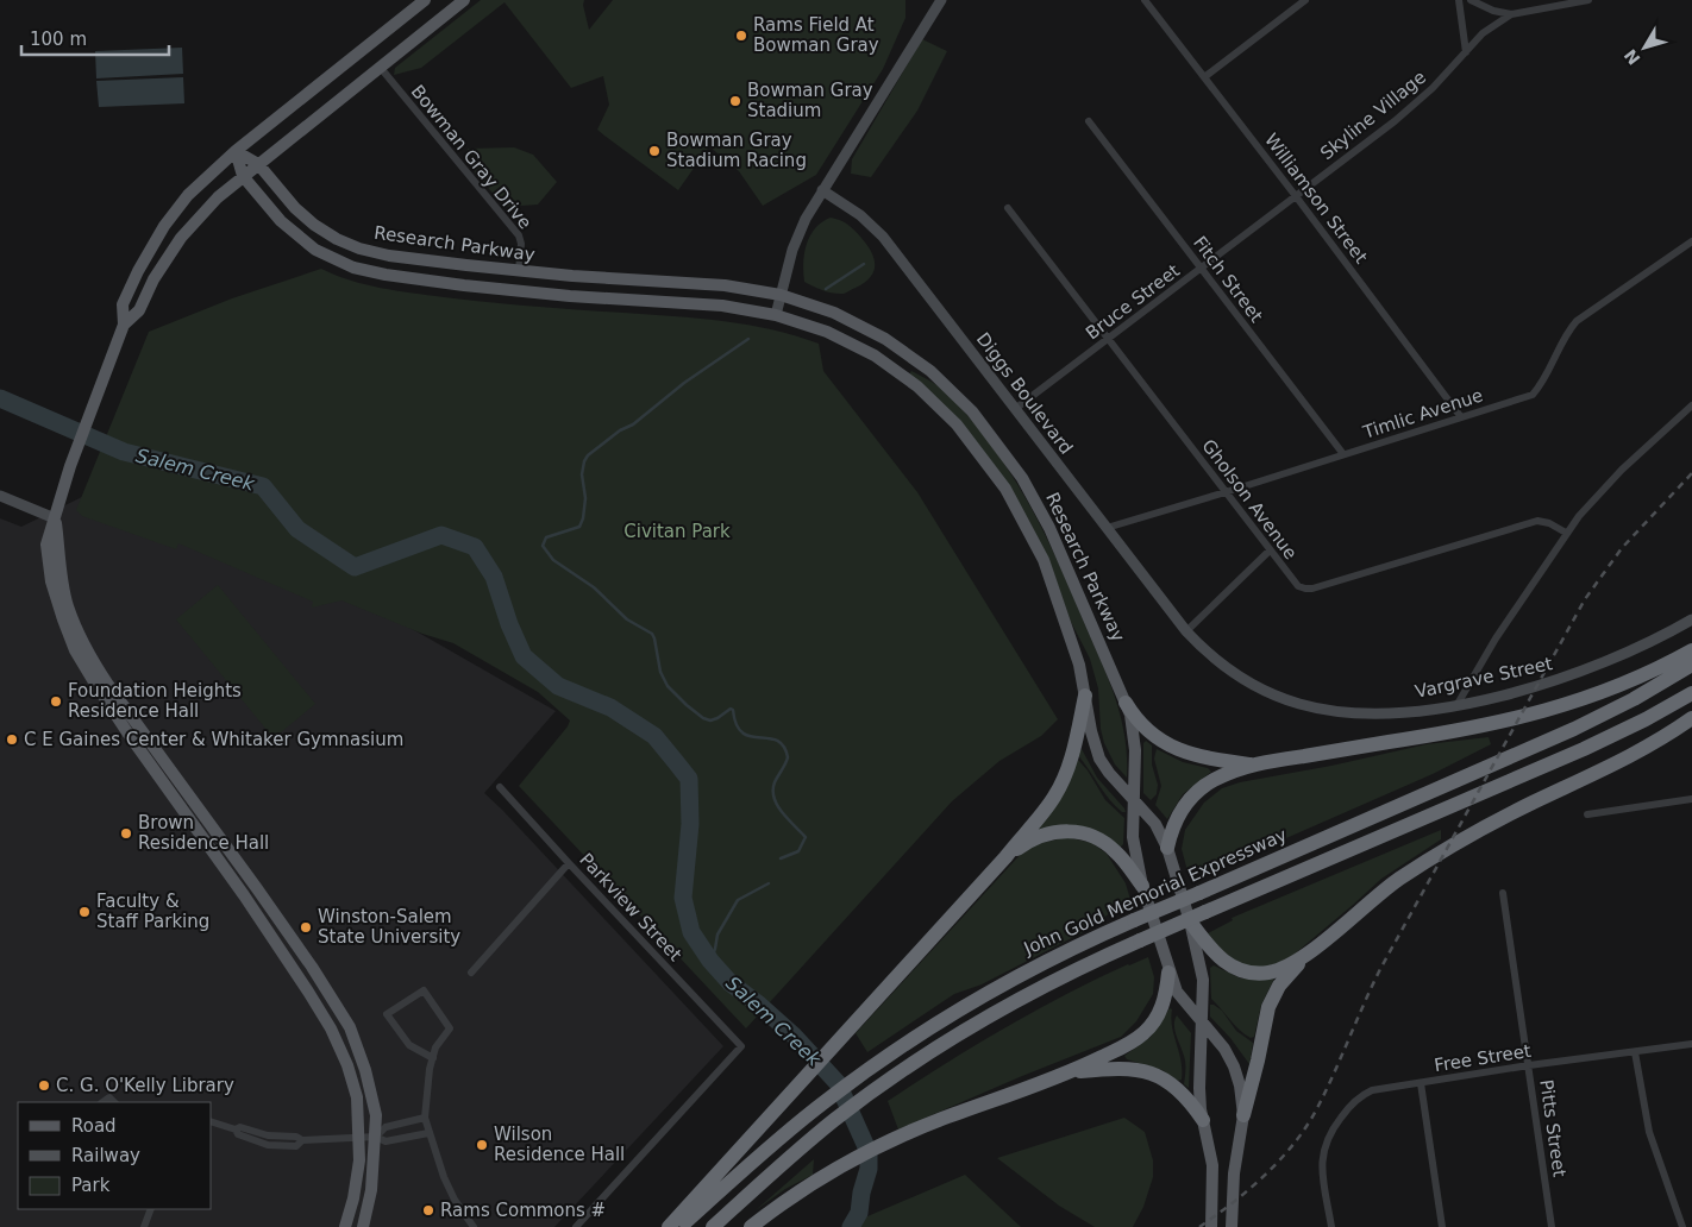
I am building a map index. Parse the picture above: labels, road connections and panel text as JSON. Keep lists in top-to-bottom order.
{
  "streets": {
    "highway": ["John Gold Memorial Expressway"],
    "main road": ["Research Parkway"],
    "street": [
      "Skyline Village",
      "Bowman Gray Drive",
      "Williamson Street",
      "Fitch Street",
      "Bruce Street",
      "Diggs Boulevard",
      "Timlic Avenue",
      "Gholson Avenue",
      "Vargrave Street",
      "Parkview Street",
      "Free Street",
      "Pitts Street"
    ]
  },
  "crossings": [
    ["Skyline Village", "Williamson Street"],
    ["Skyline Village", "Bruce Street"],
    ["Bowman Gray Drive", "Research Parkway"],
    ["Williamson Street", "Bruce Street"],
    ["Williamson Street", "Timlic Avenue"],
    ["Fitch Street", "Bruce Street"],
    ["Fitch Street", "Timlic Avenue"],
    ["Bruce Street", "Diggs Boulevard"],
    ["Bruce Street", "Gholson Avenue"],
    ["Diggs Boulevard", "Timlic Avenue"],
    ["Diggs Boulevard", "Vargrave Street"],
    ["Timlic Avenue", "Gholson Avenue"],
    ["Free Street", "Pitts Street"]
  ],
  "water": ["Salem Creek"],
  "parks": ["Civitan Park"],
  "places": [
    "Rams Field At Bowman Gray",
    "Bowman Gray Stadium",
    "Bowman Gray Stadium Racing",
    "Foundation Heights Residence Hall",
    "C E Gaines Center & Whitaker Gymnasium",
    "Brown Residence Hall",
    "Faculty & Staff Parking",
    "Winston-Salem State University",
    "C. G. O'Kelly Library",
    "Wilson Residence Hall",
    "Rams Commons #"
  ],
  "legend": ["Road", "Railway", "Park"],
  "scale_bar": "100 m",
  "north": "bottom left"
}
